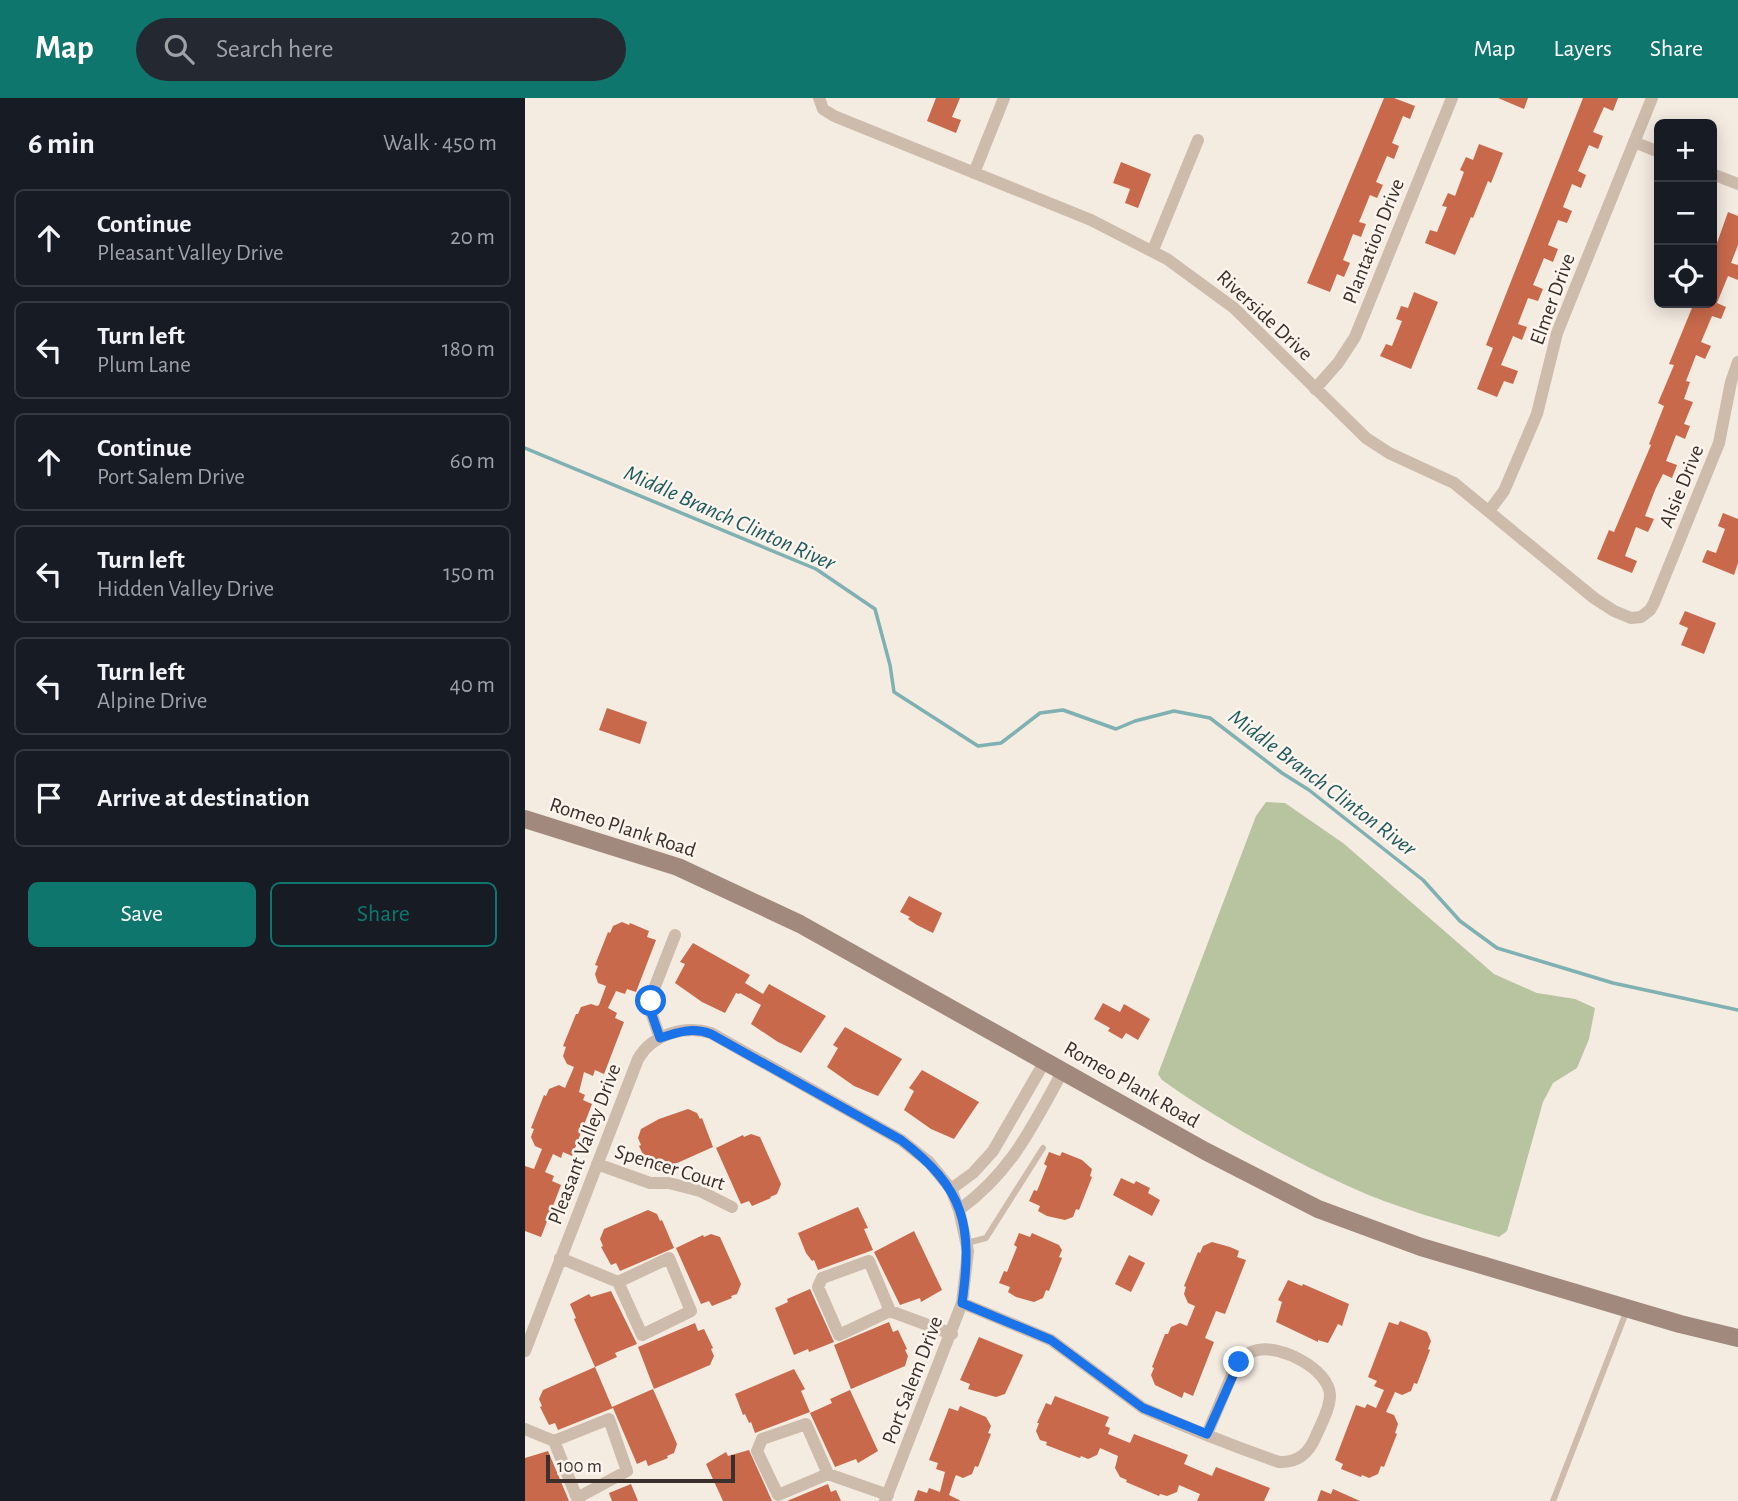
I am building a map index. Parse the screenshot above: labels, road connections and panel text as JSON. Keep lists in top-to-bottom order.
{
  "streets": {
    "main road": ["Romeo Plank Road"],
    "street": [
      "Plantation Drive",
      "Elmer Drive",
      "Riverside Drive",
      "Alsie Drive",
      "Pleasant Valley Drive",
      "Spencer Court",
      "Port Salem Drive"
    ]
  },
  "crossings": [
    ["Plantation Drive", "Riverside Drive"],
    ["Elmer Drive", "Riverside Drive"],
    ["Riverside Drive", "Alsie Drive"],
    ["Pleasant Valley Drive", "Spencer Court"],
    ["Pleasant Valley Drive", "Port Salem Drive"]
  ],
  "water": ["Middle Branch Clinton River"],
  "scale_bar": "100 m",
  "page": {
    "header": "Map",
    "search": "Search here",
    "nav": ["Map", "Layers", "Share"],
    "heading": ["6 min", "Walk · 450 m"],
    "map_buttons": ["+", "−"],
    "list": [
      ["Continue", "Pleasant Valley Drive", "20 m"],
      ["Turn left", "Plum Lane", "180 m"],
      ["Continue", "Port Salem Drive", "60 m"],
      ["Turn left", "Hidden Valley Drive", "150 m"],
      ["Turn left", "Alpine Drive", "40 m"],
      "Arrive at destination"
    ],
    "buttons": ["Save", "Share"],
    "scale": "100 m"
  }
}
